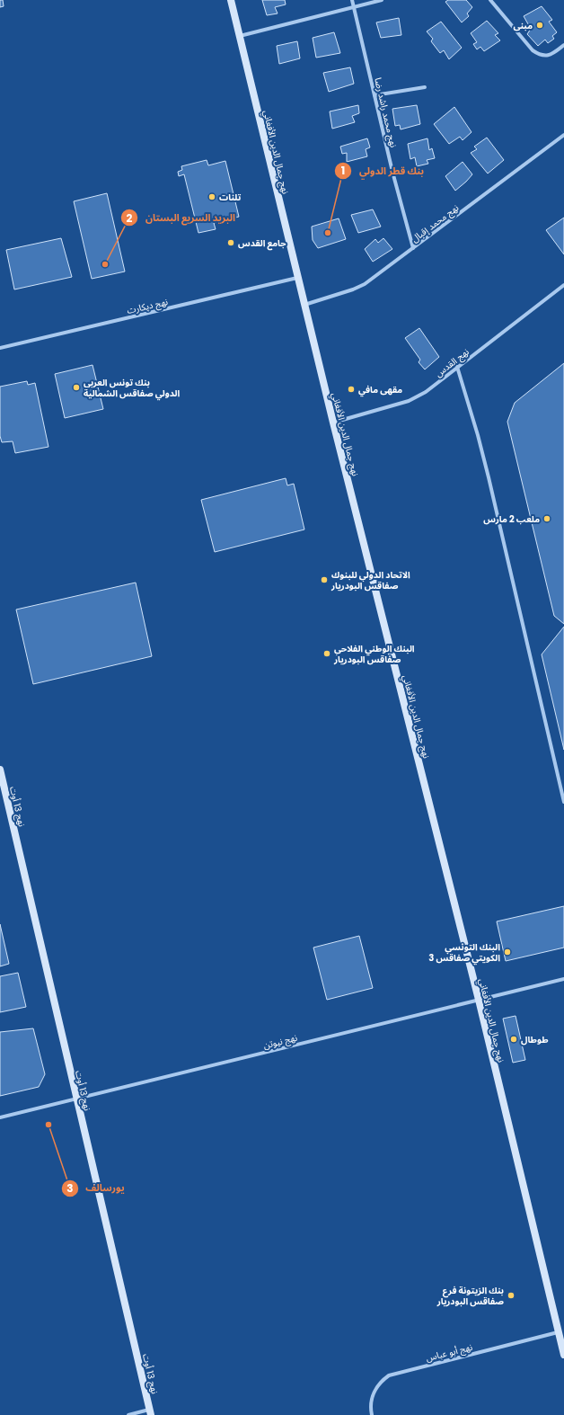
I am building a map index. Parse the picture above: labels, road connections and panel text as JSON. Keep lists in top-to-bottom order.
{
  "streets": {
    "main road": ["نهج جمال الدين الأفغاني", "نهج 13 أوت"],
    "street": [
      "نهج محمد راشد رضا",
      "نهج محمد إقبال",
      "نهج ديكارت",
      "نهج القدس",
      "نهج نيوتن",
      "نهج أبو عباس"
    ]
  },
  "crossings": [
    ["نهج محمد راشد رضا", "نهج محمد إقبال"],
    ["نهج جمال الدين الأفغاني", "نهج محمد إقبال"],
    ["نهج جمال الدين الأفغاني", "نهج ديكارت"],
    ["نهج جمال الدين الأفغاني", "نهج القدس"],
    ["نهج جمال الدين الأفغاني", "نهج نيوتن"],
    ["نهج جمال الدين الأفغاني", "نهج أبو عباس"],
    ["نهج 13 أوت", "نهج نيوتن"]
  ],
  "places": [
    "مبنى",
    "تلنات",
    "بنك قطر الدولي",
    "جامع القدس",
    "البريد السريع البستان",
    "بنك تونس العربي الدولي صفاقس الشمالية",
    "مقهى مافي",
    "ملعب 2 مارس",
    "الاتحاد الدولي للبنوك صفاقس البودريار",
    "البنك الوطني الفلاحي صفاقس البودريار",
    "البنك التونسي الكويتي صفاقس 3",
    "طوطال",
    "يورسالف",
    "بنك الزيتونة فرع صفاقس البودريار"
  ]
}
